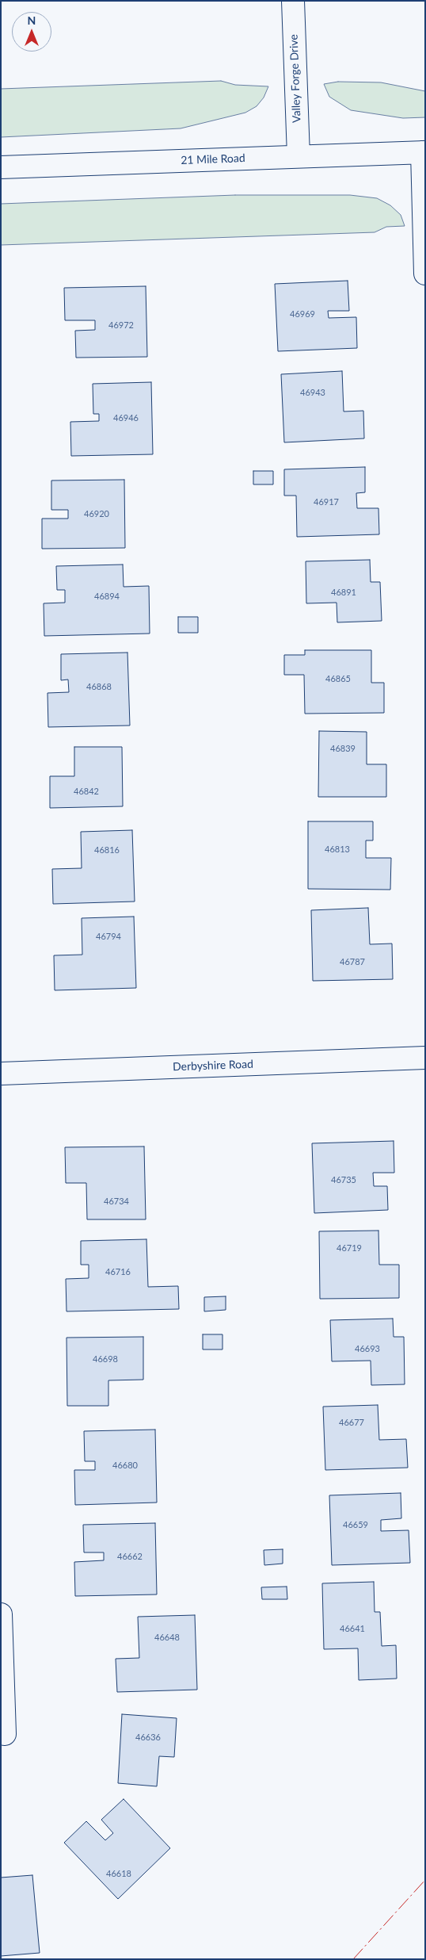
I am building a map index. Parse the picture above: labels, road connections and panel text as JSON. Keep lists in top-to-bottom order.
{
  "streets": {
    "street": ["Valley Forge Drive", "21 Mile Road", "Derbyshire Road"]
  },
  "crossings": [
    ["Valley Forge Drive", "21 Mile Road"]
  ],
  "house_numbers": [
    "46969",
    "46972",
    "46943",
    "46946",
    "46917",
    "46920",
    "46891",
    "46894",
    "46865",
    "46868",
    "46839",
    "46842",
    "46813",
    "46816",
    "46794",
    "46787",
    "46735",
    "46734",
    "46719",
    "46716",
    "46693",
    "46698",
    "46677",
    "46680",
    "46659",
    "46662",
    "46641",
    "46648",
    "46636",
    "46618"
  ],
  "north": "top"
}
